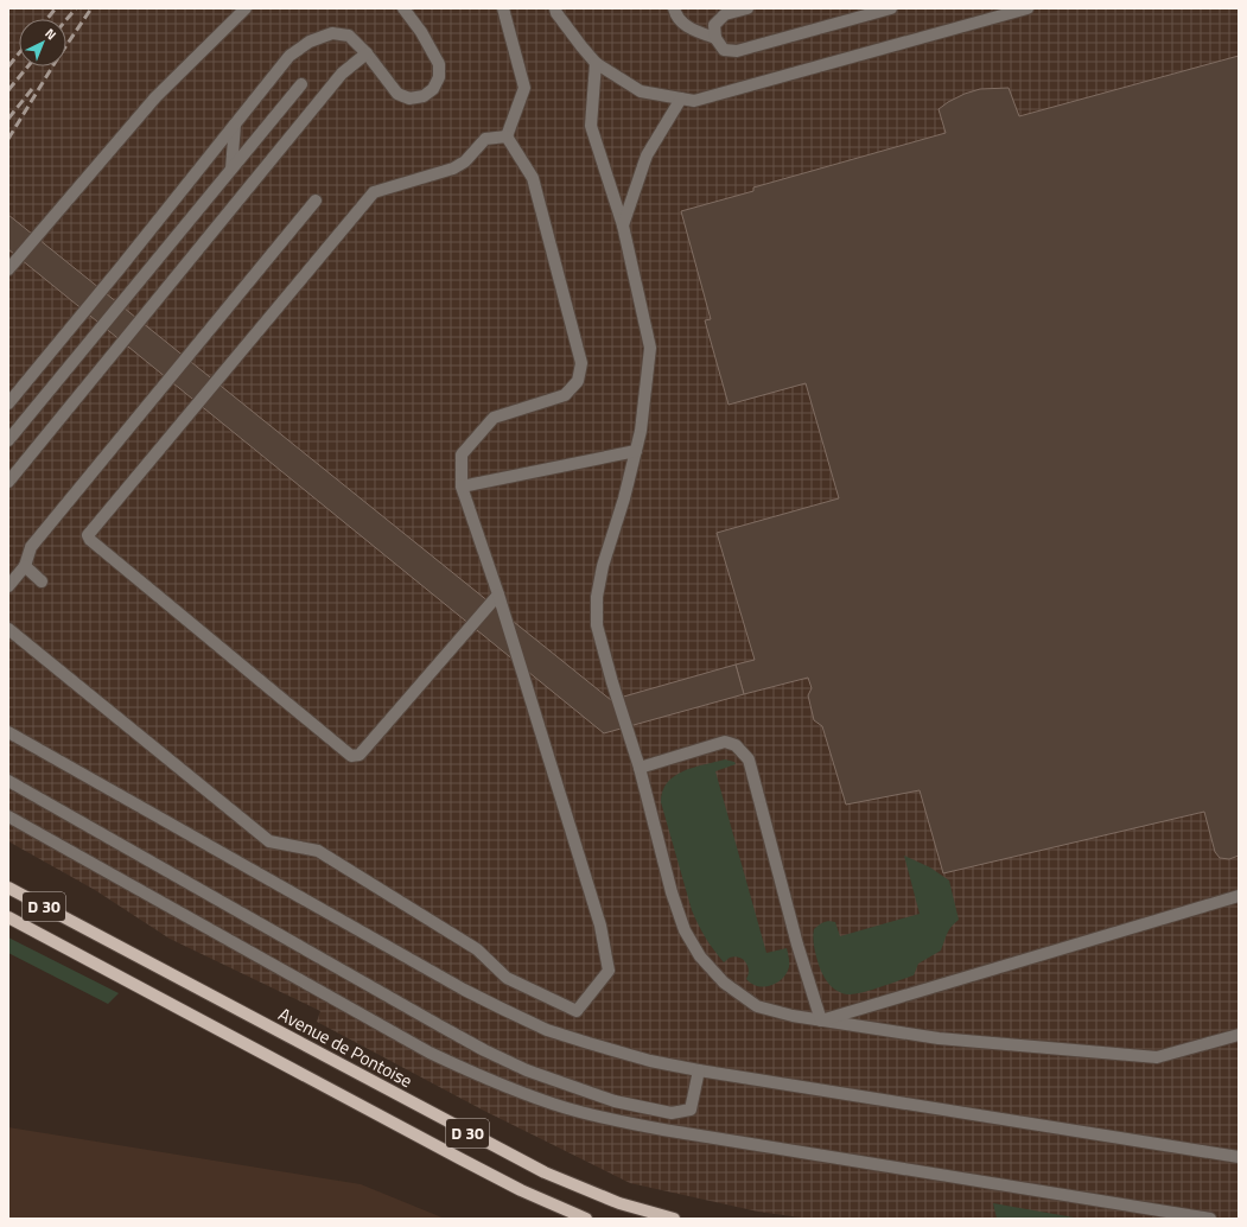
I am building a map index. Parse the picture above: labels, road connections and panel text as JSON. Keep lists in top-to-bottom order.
{
  "streets": {
    "main road": ["D 30", "Avenue de Pontoise"]
  },
  "north": "top right"
}
